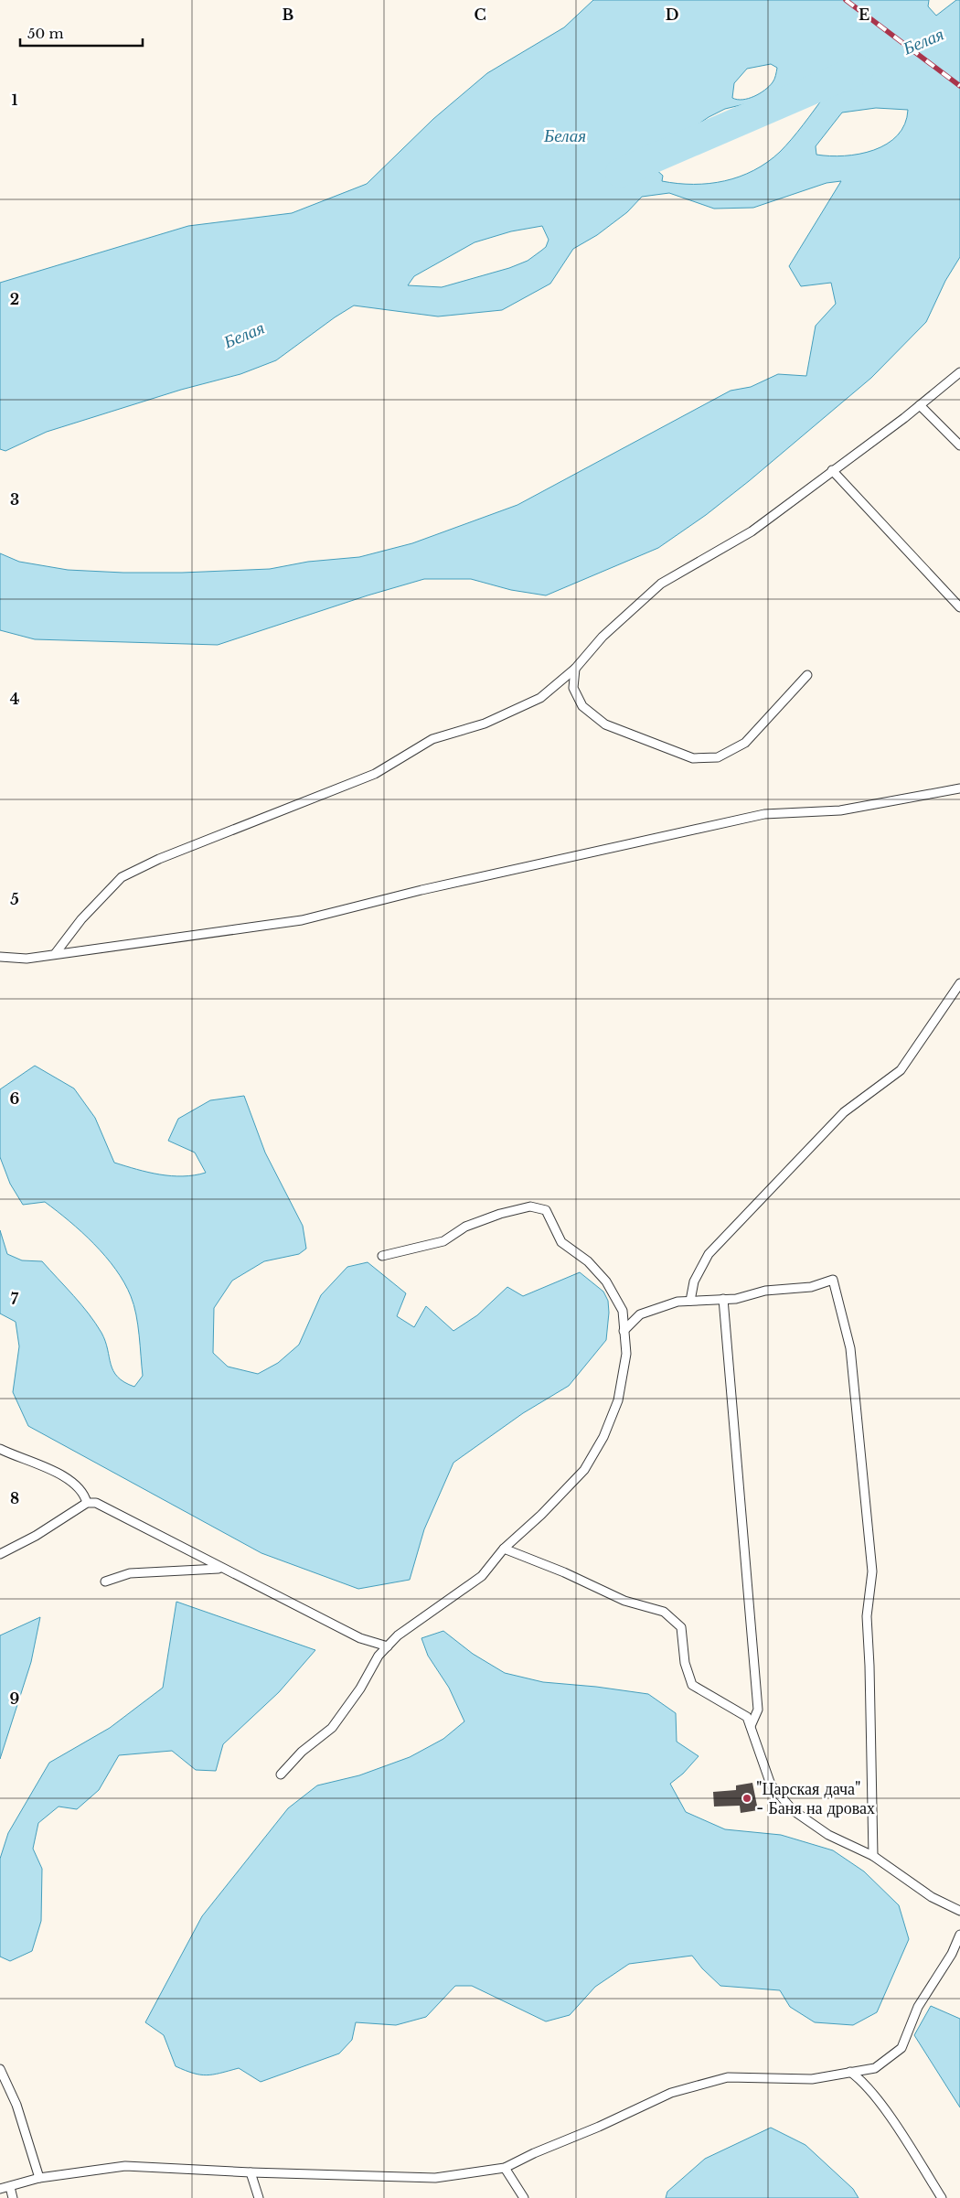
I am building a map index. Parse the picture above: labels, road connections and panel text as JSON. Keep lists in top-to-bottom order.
{
  "water": ["Белая"],
  "places": ["\"Царская дача\" - Баня на дровах"],
  "scale_bar": "50 m",
  "grid": {
    "columns": [
      "B",
      "C",
      "D",
      "E"
    ],
    "rows": [
      "1",
      "2",
      "3",
      "4",
      "5",
      "6",
      "7",
      "8",
      "9"
    ]
  }
}
